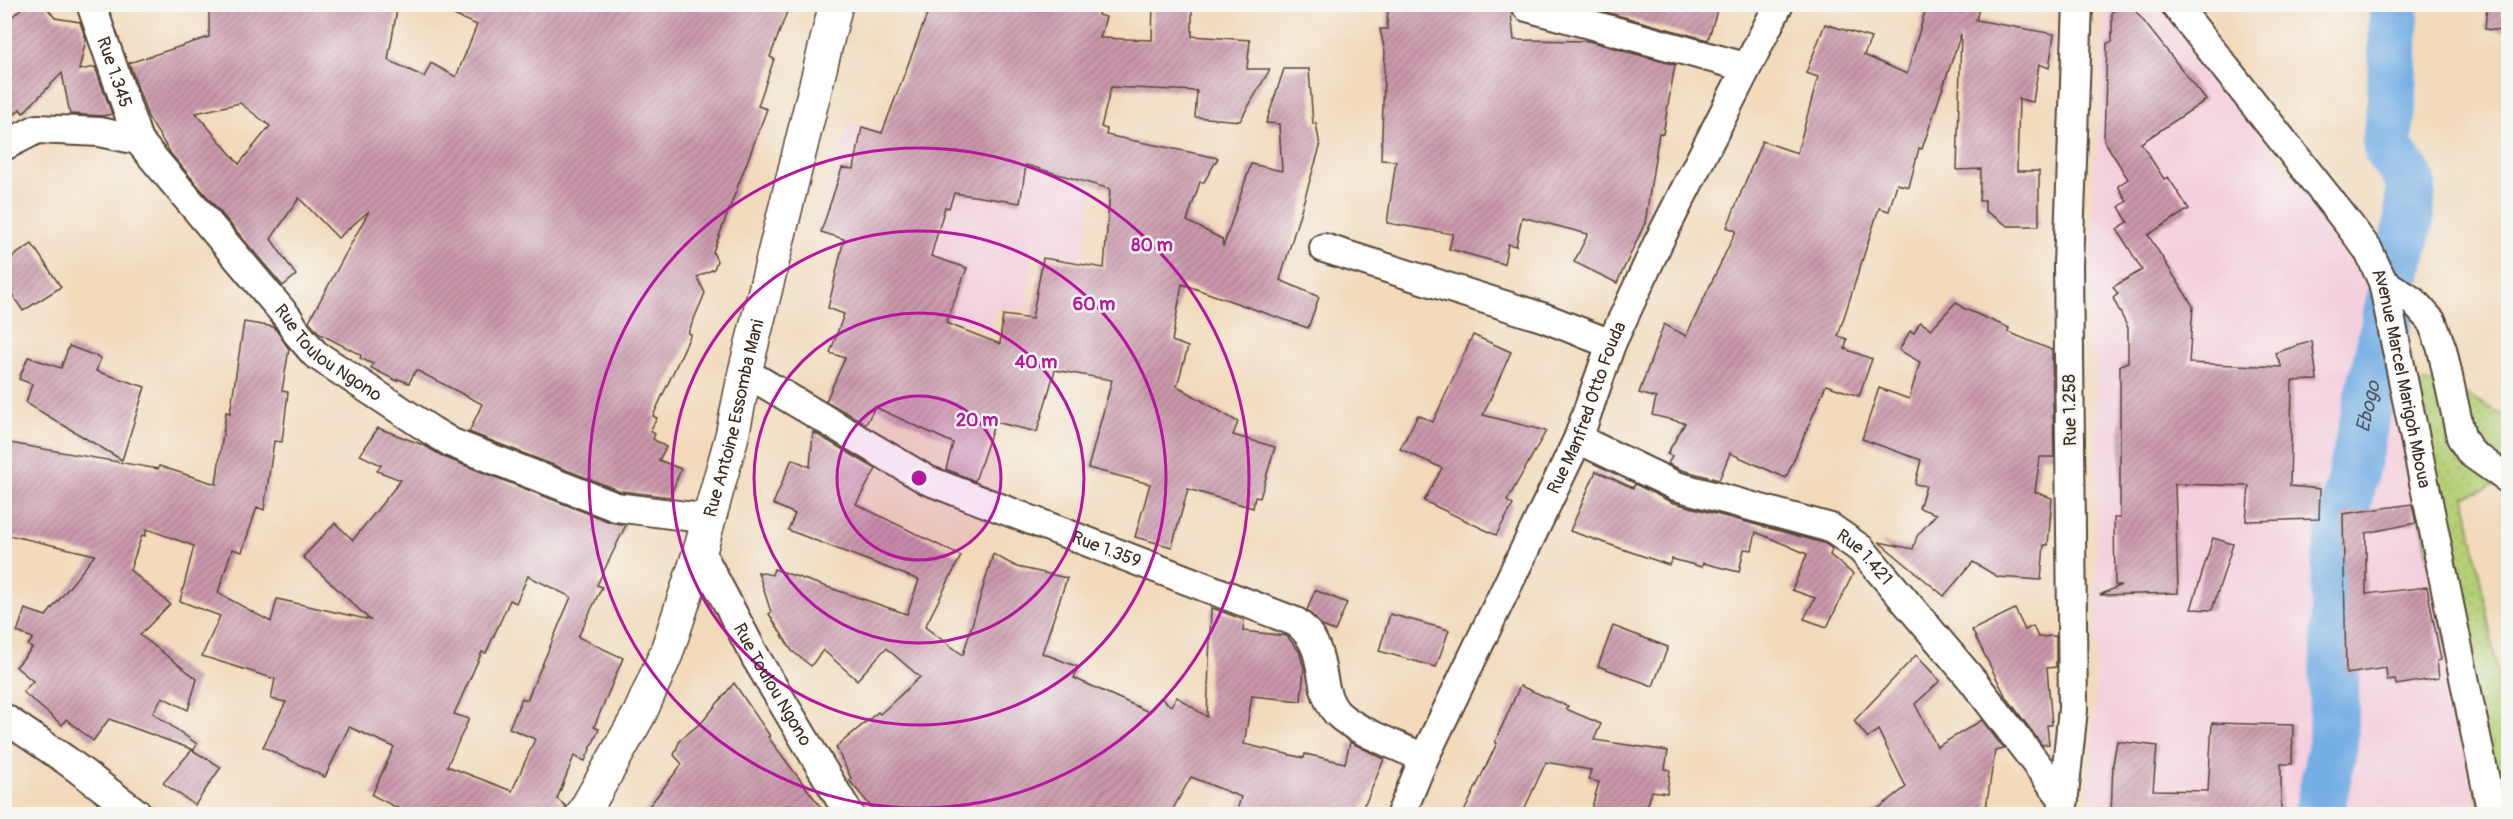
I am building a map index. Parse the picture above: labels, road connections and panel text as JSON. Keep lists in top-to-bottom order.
{
  "streets": {
    "main road": ["Rue Antoine Essomba Mani"],
    "street": [
      "Rue 1.345",
      "Rue Toulou Ngono",
      "Avenue Marcel Marigoh Mboua",
      "Rue Manfred Otto Fouda",
      "Rue 1.258",
      "Rue 1.359",
      "Rue 1.421"
    ]
  },
  "crossings": [
    ["Rue 1.345", "Rue Toulou Ngono"],
    ["Rue Toulou Ngono", "Rue Antoine Essomba Mani"],
    ["Rue Manfred Otto Fouda", "Rue 1.359"],
    ["Rue Manfred Otto Fouda", "Rue 1.421"],
    ["Rue 1.258", "Rue 1.421"],
    ["Rue Antoine Essomba Mani", "Rue 1.359"]
  ],
  "water": ["Ebogo"],
  "rings": [
    "80 m",
    "60 m",
    "40 m",
    "20 m"
  ]
}
